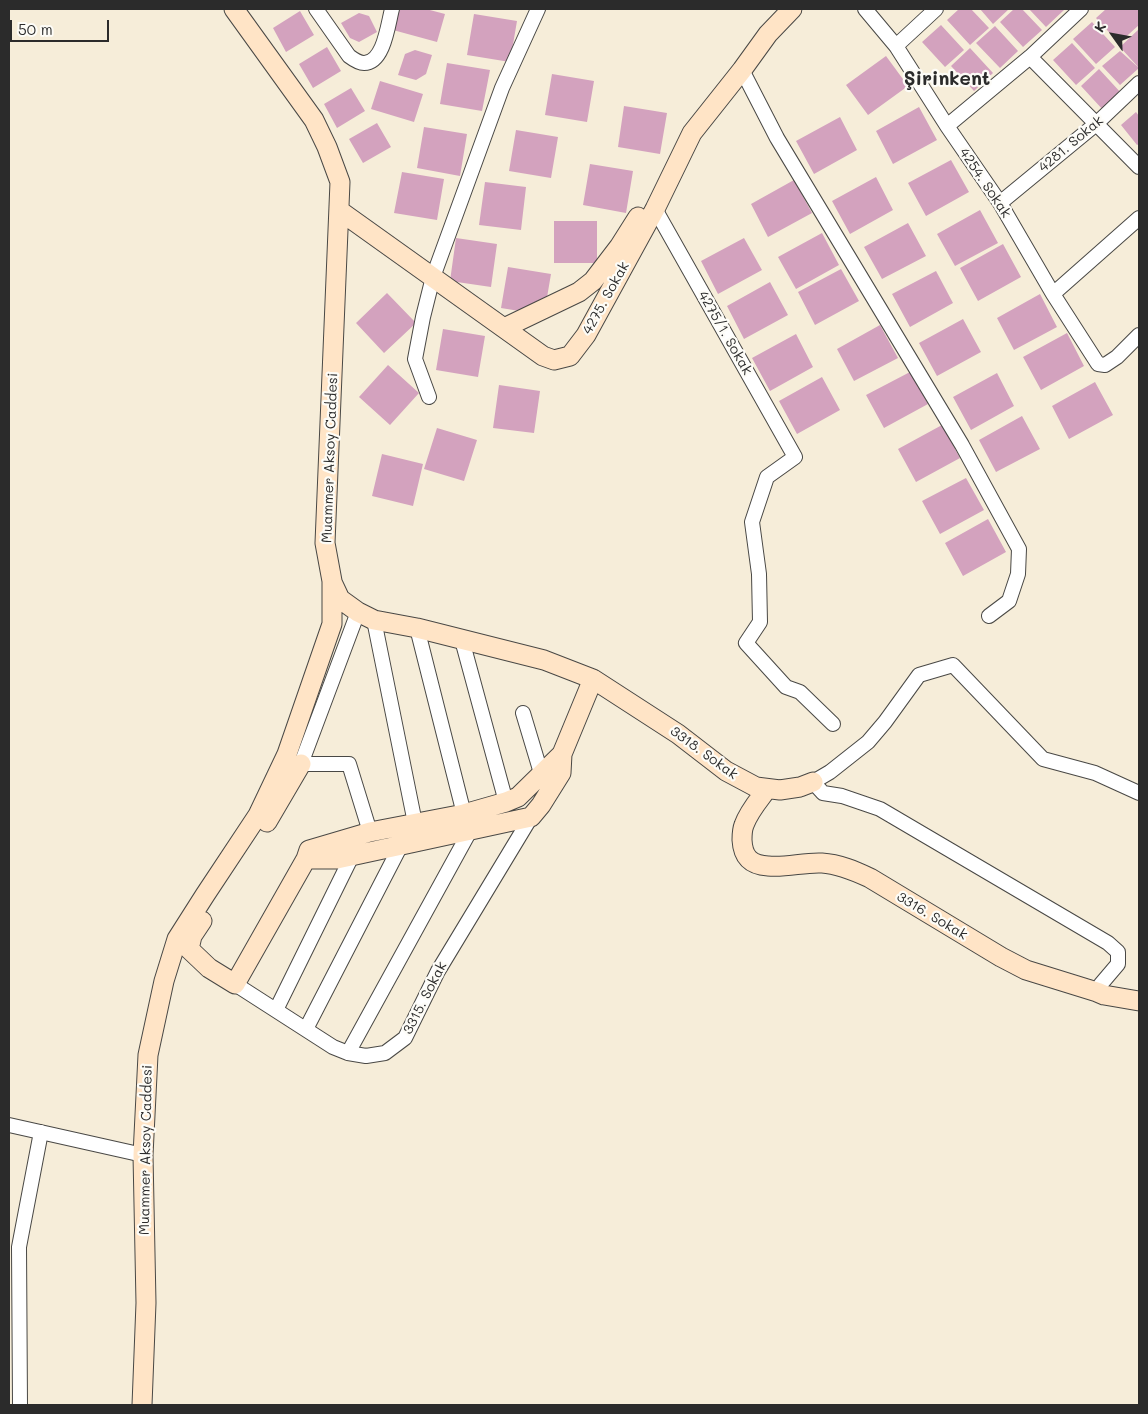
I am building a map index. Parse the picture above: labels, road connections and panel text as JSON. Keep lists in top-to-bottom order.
{
  "streets": {
    "street": [
      "4281. Sokak",
      "4254. Sokak",
      "4275. Sokak",
      "4275/1. Sokak",
      "Muammer Aksoy Caddesi",
      "3318. Sokak",
      "3316. Sokak",
      "3315. Sokak"
    ]
  },
  "crossings": [
    ["4281. Sokak", "4254. Sokak"],
    ["4275. Sokak", "4275/1. Sokak"],
    ["4275. Sokak", "Muammer Aksoy Caddesi"],
    ["Muammer Aksoy Caddesi", "3318. Sokak"],
    ["3318. Sokak", "3316. Sokak"]
  ],
  "districts": ["Şirinkent"],
  "scale_bar": "50 m",
  "north": "top left"
}
